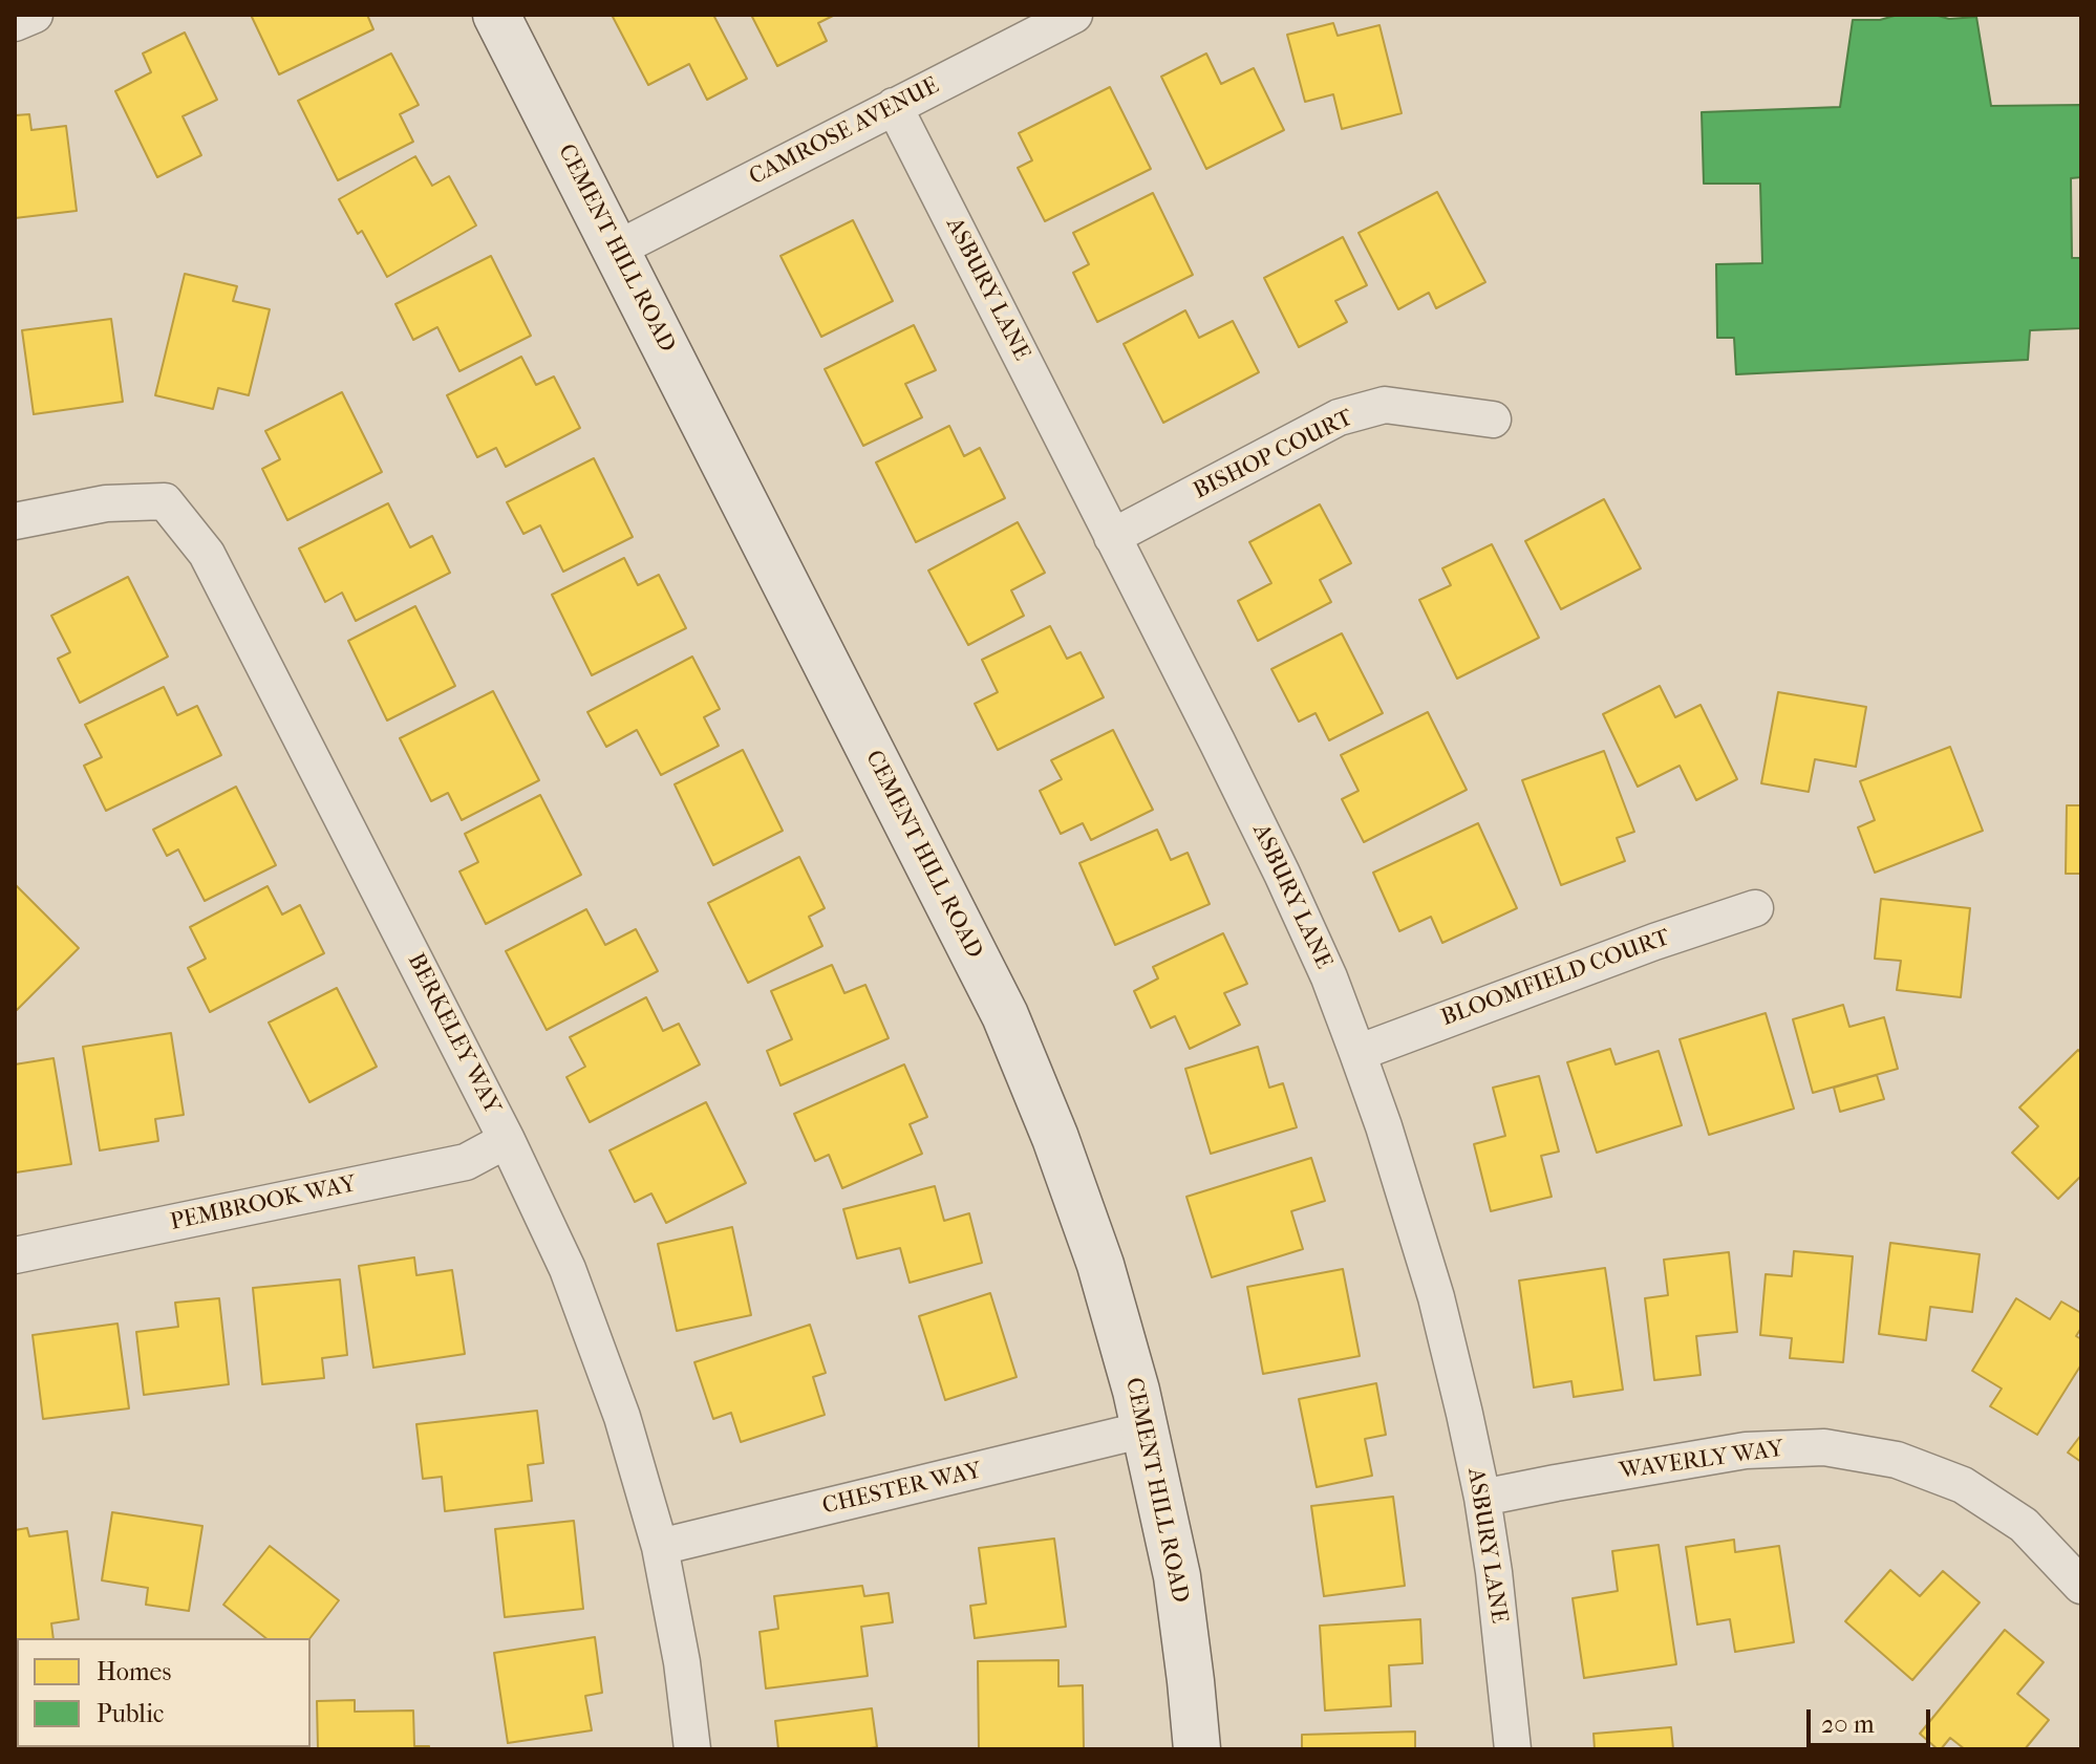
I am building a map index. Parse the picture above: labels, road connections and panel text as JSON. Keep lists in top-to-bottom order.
{
  "streets": {
    "street": [
      "CAMROSE AVENUE",
      "CEMENT HILL ROAD",
      "ASBURY LANE",
      "BISHOP COURT",
      "BLOOMFIELD COURT",
      "BERKELEY WAY",
      "PEMBROOK WAY",
      "WAVERLY WAY",
      "CHESTER WAY"
    ]
  },
  "crossings": [
    ["CAMROSE AVENUE", "CEMENT HILL ROAD"],
    ["CAMROSE AVENUE", "ASBURY LANE"],
    ["CEMENT HILL ROAD", "CHESTER WAY"],
    ["ASBURY LANE", "BISHOP COURT"],
    ["ASBURY LANE", "BLOOMFIELD COURT"],
    ["ASBURY LANE", "WAVERLY WAY"],
    ["BERKELEY WAY", "PEMBROOK WAY"],
    ["BERKELEY WAY", "CHESTER WAY"]
  ],
  "legend": ["Homes", "Public"],
  "scale_bar": "20 m"
}
